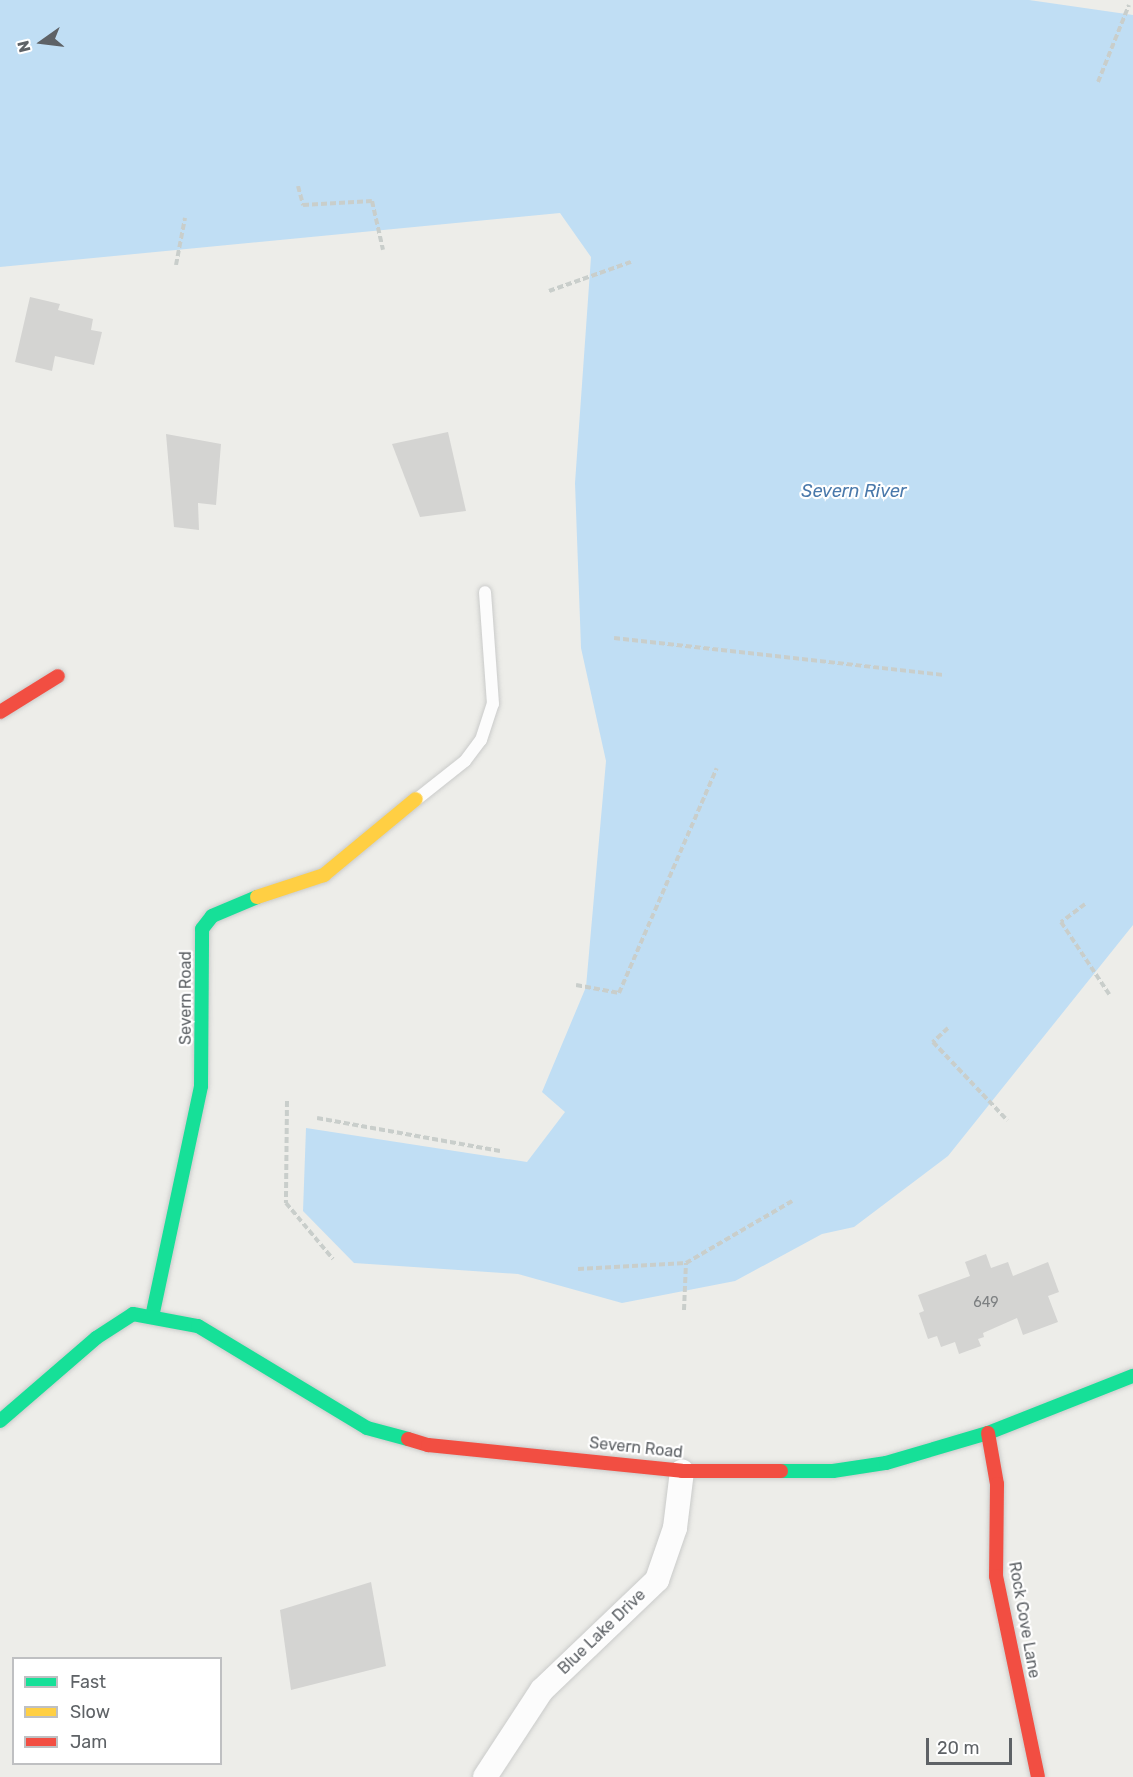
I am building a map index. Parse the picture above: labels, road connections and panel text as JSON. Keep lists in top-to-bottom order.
{
  "streets": {
    "street": ["Severn Road", "Rock Cove Lane", "Blue Lake Drive"]
  },
  "crossings": [
    ["Severn Road", "Rock Cove Lane"],
    ["Severn Road", "Blue Lake Drive"]
  ],
  "water": ["Severn River"],
  "house_numbers": ["649"],
  "legend": ["Fast", "Slow", "Jam"],
  "scale_bar": "20 m",
  "north": "left"
}
